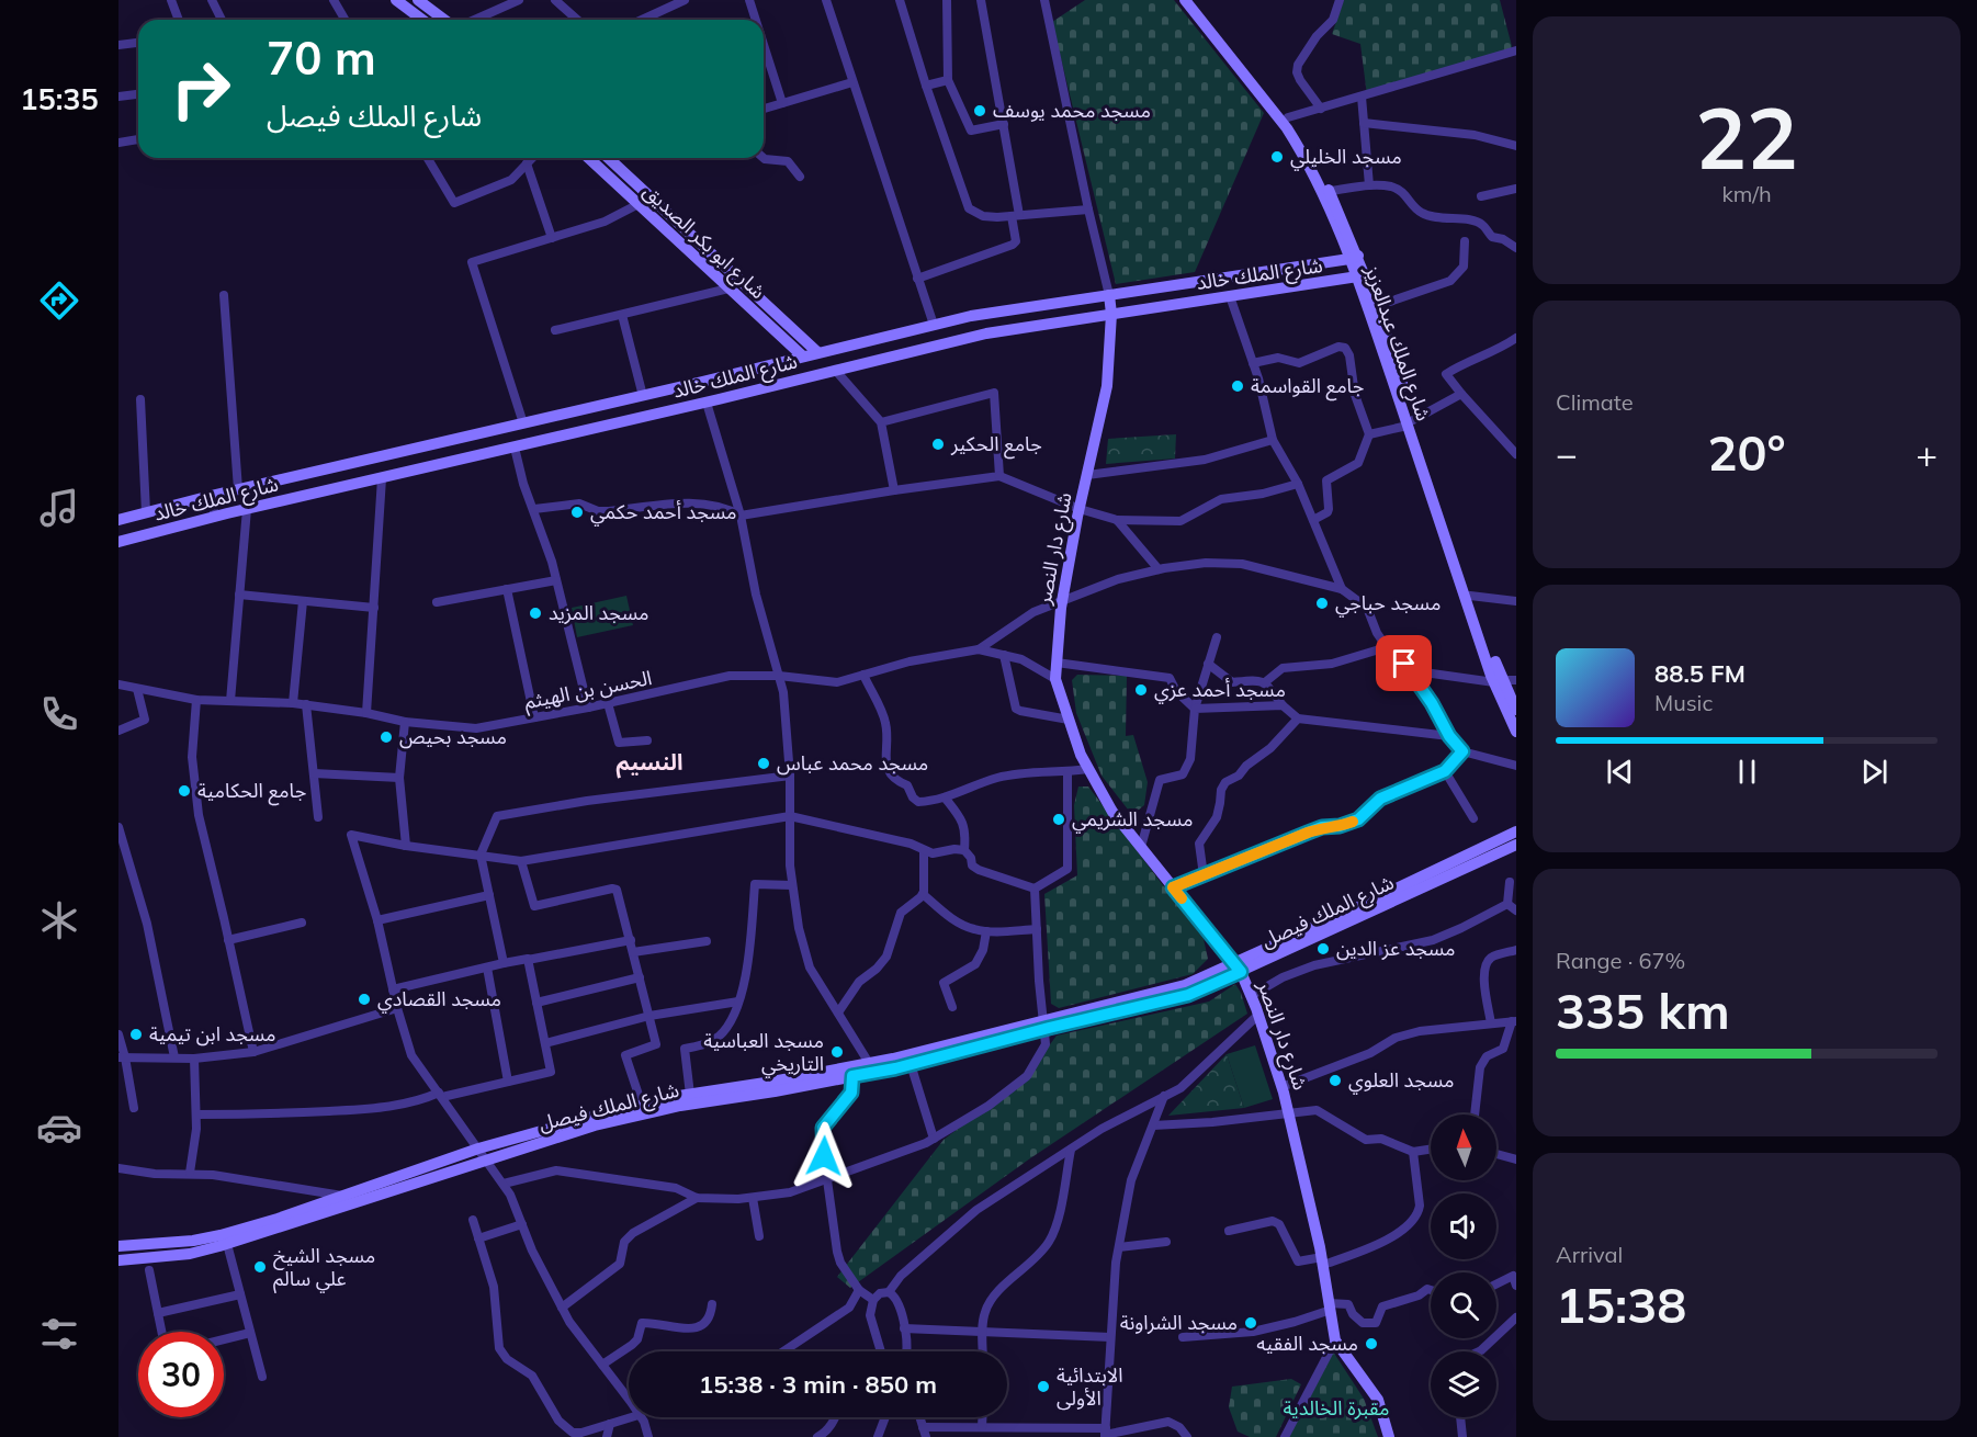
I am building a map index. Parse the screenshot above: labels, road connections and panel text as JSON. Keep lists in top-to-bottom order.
{
  "streets": {
    "street": [
      "شارع ابو بكر الصديق",
      "شارع الملك خالد",
      "شارع الملك عبدالعزيز",
      "شارع دار النصر",
      "الحسن بن الهيثم",
      "شارع الملك فيصل"
    ]
  },
  "crossings": [
    ["شارع ابو بكر الصديق", "شارع الملك خالد"],
    ["شارع الملك خالد", "شارع الملك عبدالعزيز"],
    ["شارع الملك خالد", "شارع دار النصر"],
    ["شارع دار النصر", "الحسن بن الهيثم"],
    ["شارع دار النصر", "شارع الملك فيصل"]
  ],
  "districts": ["النسيم"],
  "parks": ["مقبرة الخالدية"],
  "places": [
    "مسجد محمد يوسف",
    "مسجد الخليلي",
    "جامع القواسمة",
    "جامع الحكير",
    "مسجد أحمد حكمي",
    "مسجد حباجي",
    "مسجد المزيد",
    "مسجد أحمد عزي",
    "مسجد بحيص",
    "مسجد محمد عباس",
    "جامع الحكامية",
    "مسجد الشريمي",
    "مسجد عز الدين",
    "مسجد القصادي",
    "مسجد ابن تيمية",
    "مسجد العباسية التاريخي",
    "مسجد العلوي",
    "مسجد الشيخ علي سالم",
    "مسجد الشراونة",
    "مسجد الفقيه",
    "الابتدائية الأولى"
  ],
  "north": "top",
  "page": {
    "tabs": "15:35",
    "tile": [
      ["22", "km/h"],
      "Climate",
      ["Range · 67%", "335 km"],
      ["Arrival", "15:38"]
    ],
    "turn": ["70 m", "شارع الملك فيصل"],
    "heat": ["−", "20°", "+"],
    "song": ["88.5 FM", "Music"],
    "limit": "30",
    "trip": "15:38 · 3 min · 850 m"
  }
}
